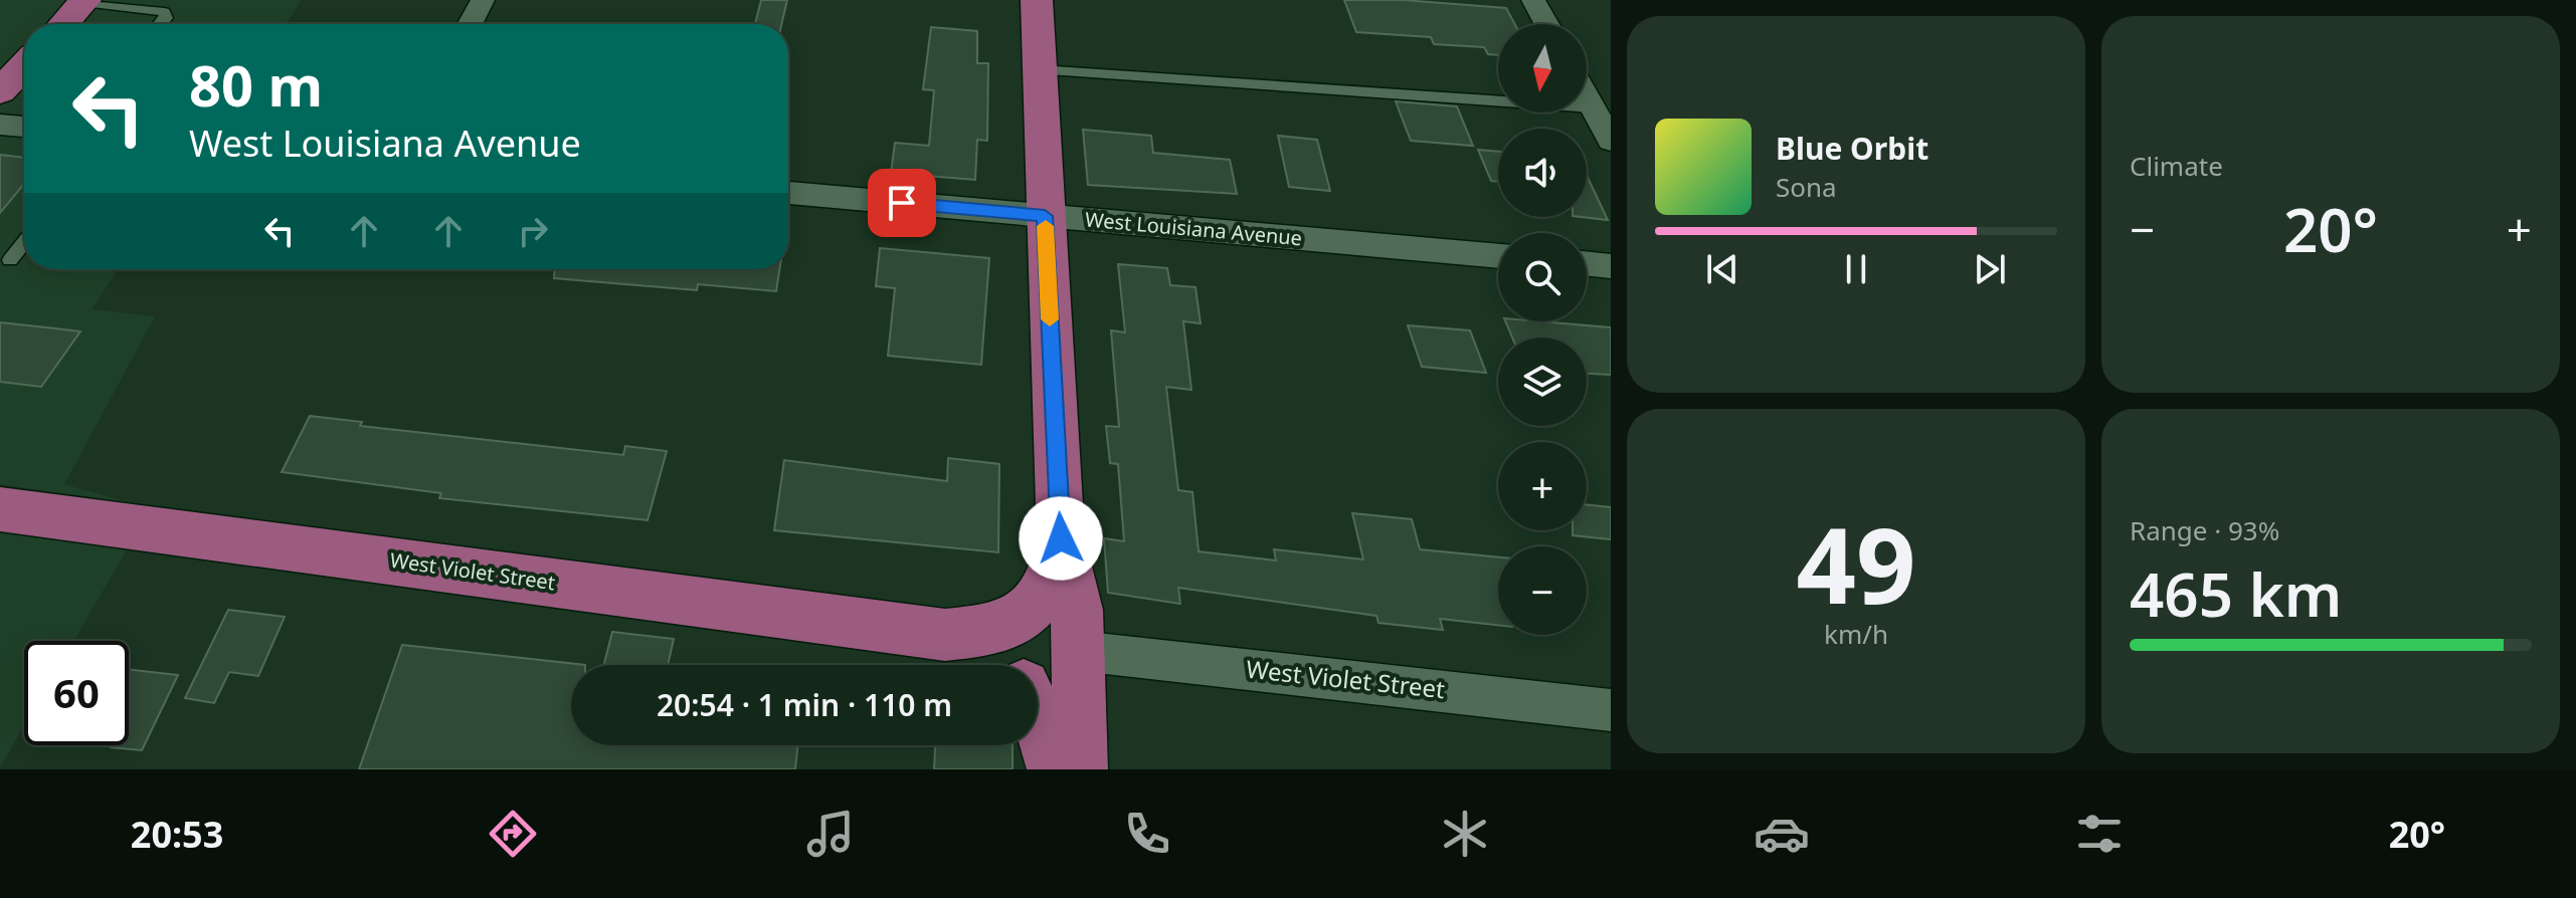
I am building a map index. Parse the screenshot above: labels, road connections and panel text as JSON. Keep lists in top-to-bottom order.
{
  "streets": {
    "main road": ["West Violet Street"],
    "street": ["West Louisiana Avenue"]
  },
  "north": "bottom",
  "page": {
    "tile": [
      "Climate",
      ["49", "km/h"],
      ["Range · 93%", "465 km"]
    ],
    "map_buttons": ["+", "−"],
    "turn": ["80 m", "West Louisiana Avenue"],
    "song": ["Blue Orbit", "Sona"],
    "heat": ["−", "20°", "+"],
    "limit": "60",
    "trip": "20:54 · 1 min · 110 m",
    "tabs": ["20:53", "20°"]
  }
}
